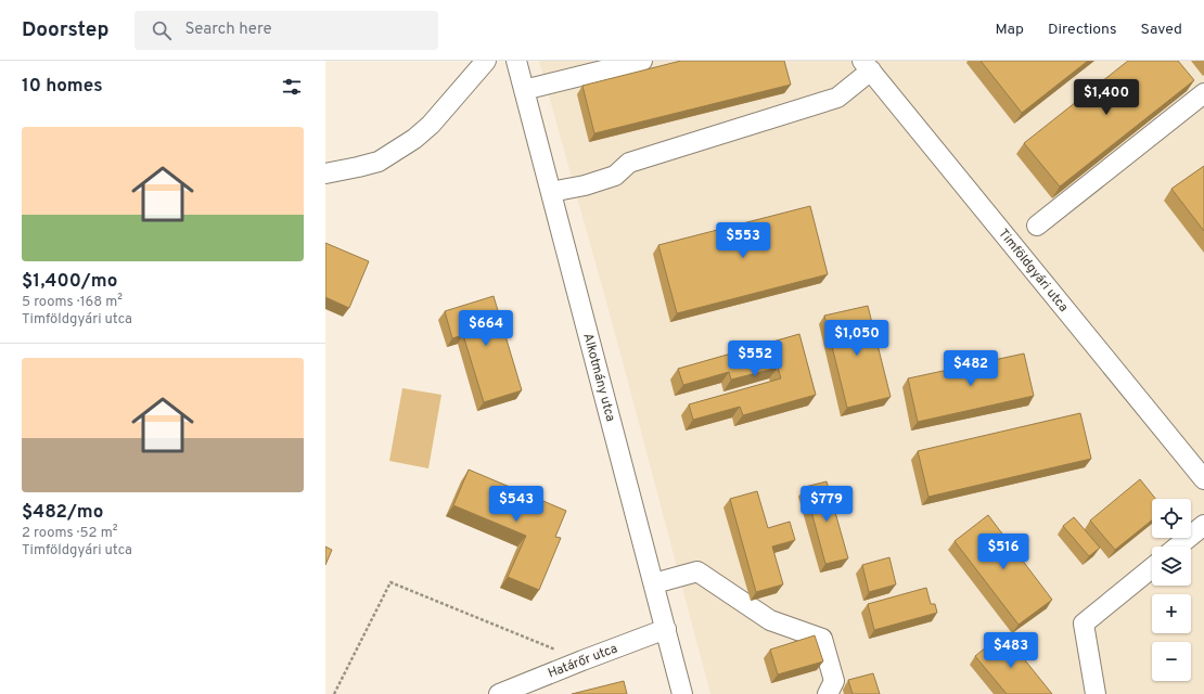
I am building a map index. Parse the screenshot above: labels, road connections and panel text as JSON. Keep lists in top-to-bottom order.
{
  "streets": {
    "street": ["Timföldgyári utca", "Alkotmány utca", "Határőr utca"]
  },
  "crossings": [
    ["Alkotmány utca", "Határőr utca"]
  ],
  "page": {
    "header": "Doorstep",
    "search": "Search here",
    "nav": ["Map", "Directions", "Saved"],
    "heading": "10 homes",
    "price": [
      "$1,400",
      "$553",
      "$664",
      "$1,050",
      "$552",
      "$482",
      "$543",
      "$779",
      "$516",
      "$483"
    ],
    "list": [
      {
        "name": "$1,400/mo",
        "note": "5 rooms · 168 m² · Timföldgyári utca"
      },
      {
        "name": "$482/mo",
        "note": "2 rooms · 52 m² · Timföldgyári utca"
      }
    ],
    "map_buttons": ["+", "−"]
  }
}
